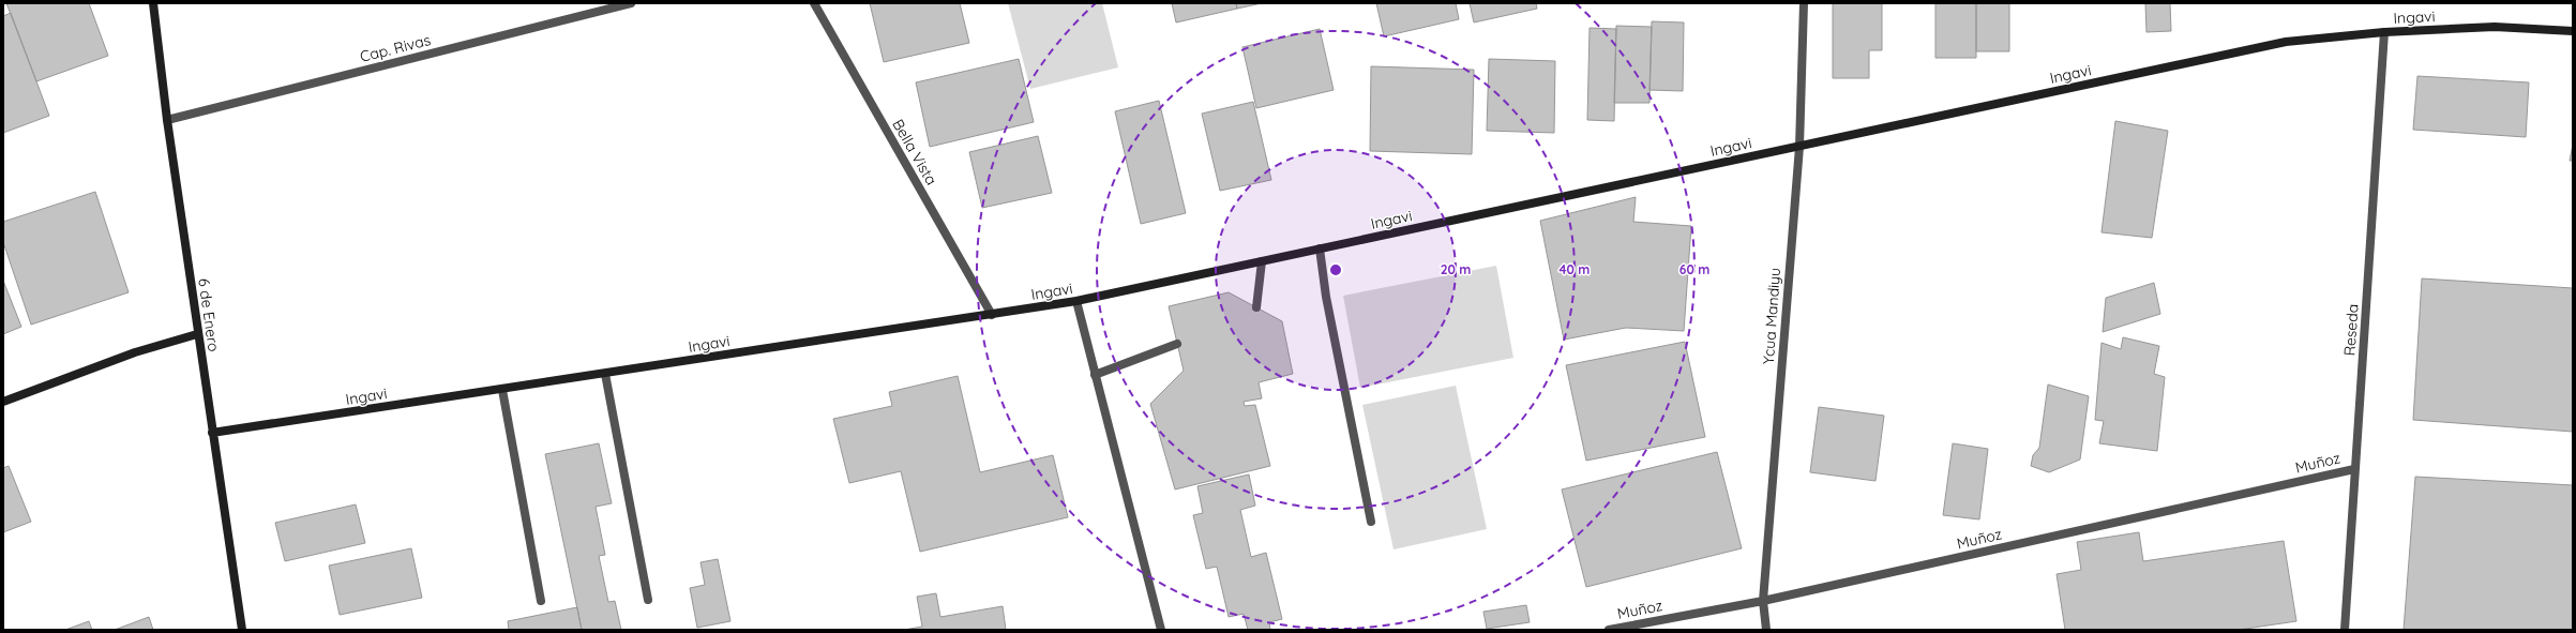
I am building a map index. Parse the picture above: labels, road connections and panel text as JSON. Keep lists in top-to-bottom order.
{
  "streets": {
    "main road": ["Ingavi", "6 de Enero"],
    "street": [
      "Cap. Rivas",
      "Bella Vista",
      "Ycua Mandiyu",
      "Reseda",
      "Muñoz"
    ]
  },
  "crossings": [
    ["Ingavi", "Bella Vista"],
    ["Ingavi", "6 de Enero"],
    ["Ingavi", "Ycua Mandiyu"],
    ["Ingavi", "Reseda"],
    ["Cap. Rivas", "6 de Enero"],
    ["Ycua Mandiyu", "Muñoz"],
    ["Reseda", "Muñoz"]
  ],
  "rings": ["20 m", "40 m", "60 m"]
}
